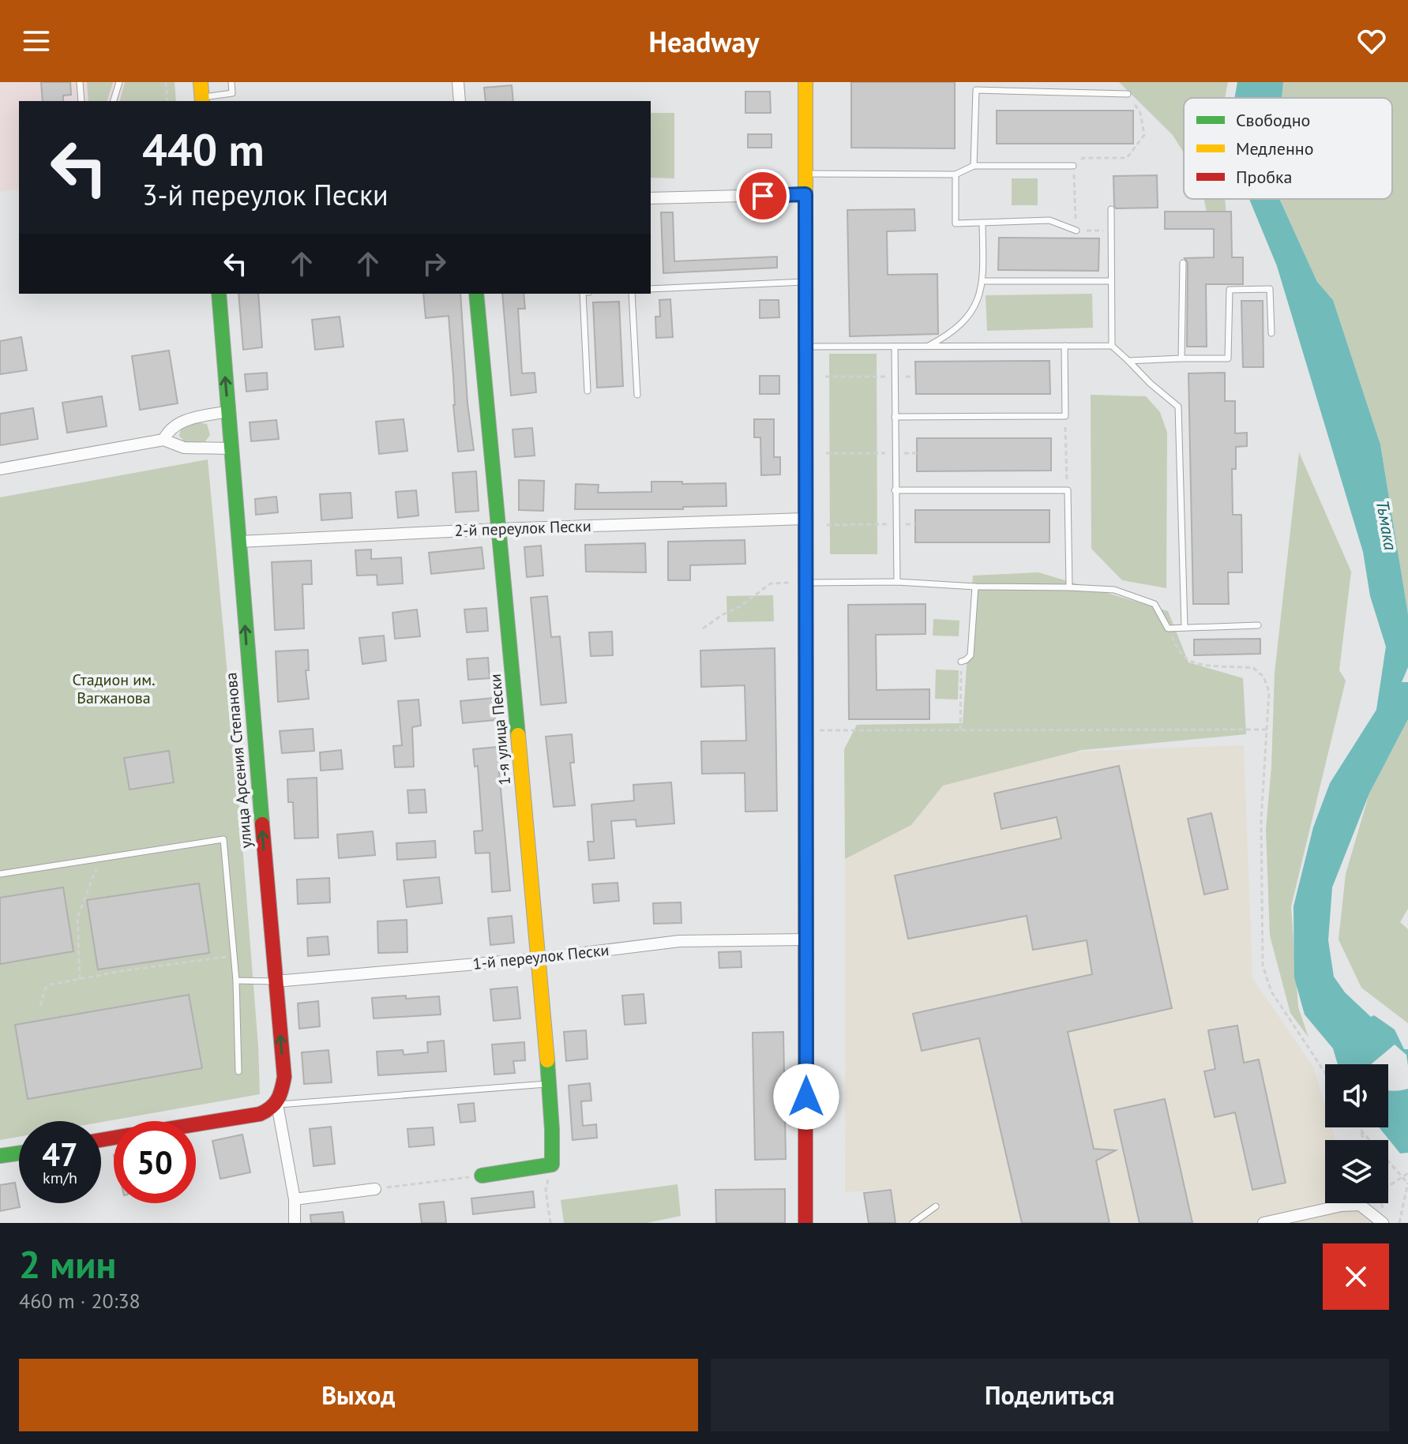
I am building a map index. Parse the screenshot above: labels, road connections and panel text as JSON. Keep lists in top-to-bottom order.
{
  "streets": {
    "street": [
      "2-й переулок Пески",
      "1-я улица Пески",
      "улица Арсения Степанова",
      "1-й переулок Пески"
    ]
  },
  "crossings": [
    ["2-й переулок Пески", "1-я улица Пески"],
    ["2-й переулок Пески", "улица Арсения Степанова"],
    ["1-я улица Пески", "1-й переулок Пески"],
    ["улица Арсения Степанова", "1-й переулок Пески"]
  ],
  "one_way": ["улица Арсения Степанова"],
  "water": ["Тьмака"],
  "parks": ["Стадион им. Вагжанова"],
  "legend": ["Свободно", "Медленно", "Пробка"],
  "page": {
    "header": "Headway",
    "turn": ["440 m", "3-й переулок Пески"],
    "speed": "47 km/h",
    "limit": "50",
    "heading": ["2 мин", "460 m · 20:38"],
    "buttons": ["Выход", "Поделиться"]
  }
}
